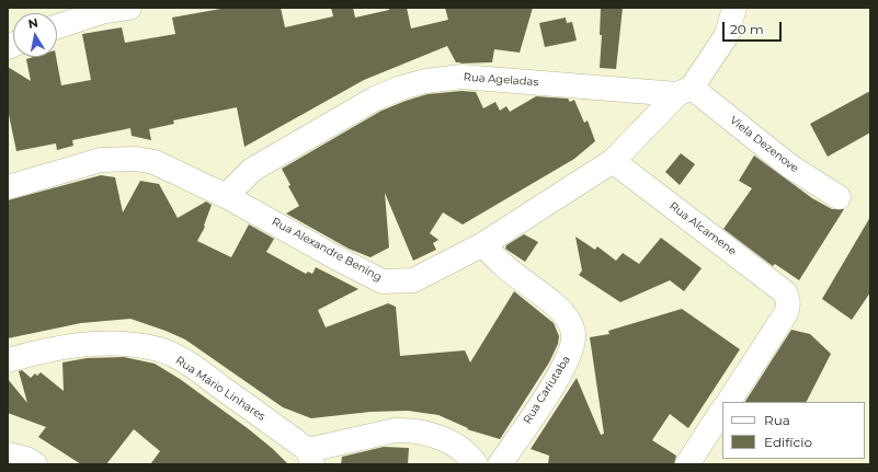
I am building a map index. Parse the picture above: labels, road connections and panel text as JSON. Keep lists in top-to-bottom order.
{
  "streets": {
    "street": [
      "Rua Ageladas",
      "Viela Dezenove",
      "Rua Alcamene",
      "Rua Alexandre Bening",
      "Rua Mário Linhares",
      "Rua Cariutaba"
    ]
  },
  "crossings": [
    ["Rua Ageladas", "Viela Dezenove"],
    ["Rua Ageladas", "Rua Alexandre Bening"],
    ["Viela Dezenove", "Rua Alexandre Bening"],
    ["Rua Alcamene", "Rua Alexandre Bening"],
    ["Rua Alexandre Bening", "Rua Cariutaba"]
  ],
  "legend": ["Rua", "Edifício"],
  "scale_bar": "20 m",
  "north": "top"
}
